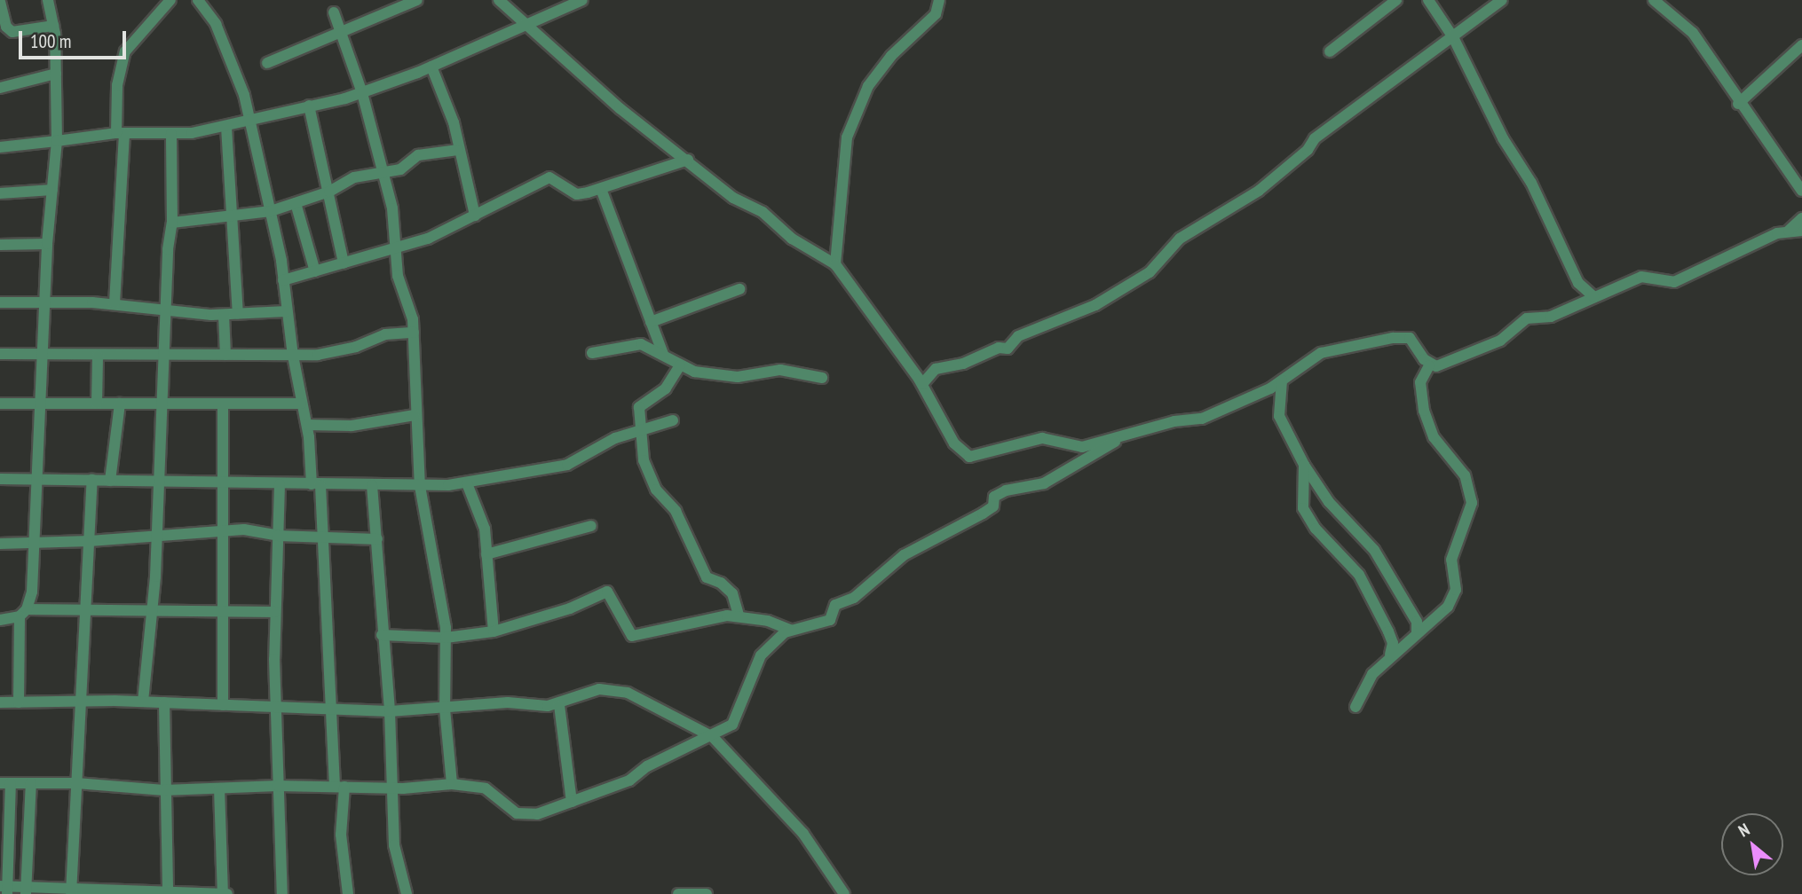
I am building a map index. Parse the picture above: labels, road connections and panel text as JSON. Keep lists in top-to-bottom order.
{
  "scale_bar": "100 m",
  "north": "top left"
}
